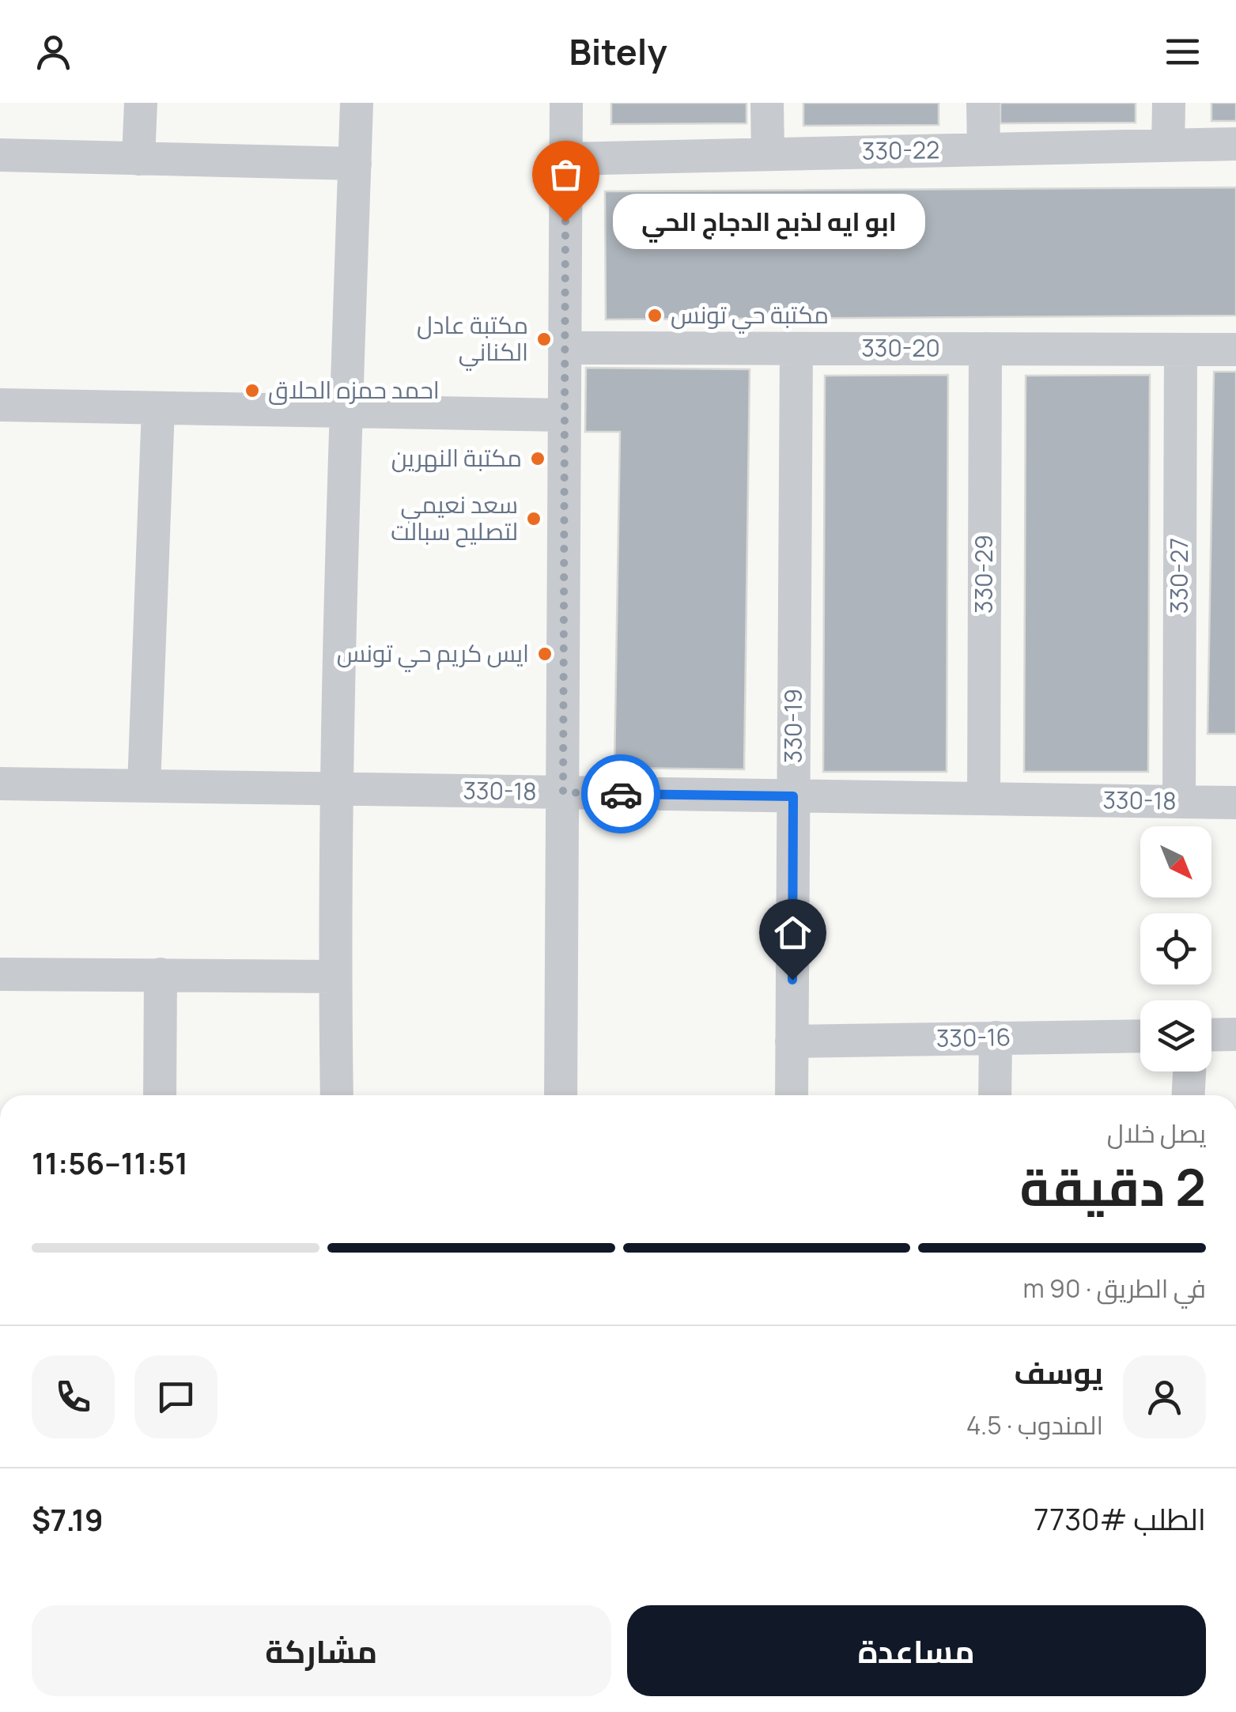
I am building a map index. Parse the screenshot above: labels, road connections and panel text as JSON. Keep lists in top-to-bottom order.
{
  "streets": {
    "street": [
      "330-22",
      "330-20",
      "330-29",
      "330-27",
      "330-19",
      "330-18",
      "330-16"
    ]
  },
  "crossings": [
    ["330-20", "330-29"],
    ["330-20", "330-27"],
    ["330-20", "330-19"],
    ["330-29", "330-18"],
    ["330-27", "330-18"],
    ["330-19", "330-18"],
    ["330-19", "330-16"]
  ],
  "places": [
    "ابو ايه لذبح الدجاج الحي",
    "مكتبة حي تونس",
    "مكتبة عادل الكناني",
    "احمد حمزه الحلاق",
    "مكتبة النهرين",
    "سعد نعيمي لتصليح سبالت",
    "ايس كريم حي تونس"
  ],
  "north": "bottom right",
  "page": {
    "header": "Bitely",
    "bubble": "ابو ايه لذبح الدجاج الحي",
    "heading": ["2 دقيقة", "يصل خلال", "11:51–11:56"],
    "panel": [
      "يوسف",
      "المندوب · 4.5",
      "الطلب #7730",
      "$7.19"
    ],
    "bar": "في الطريق · 90 m",
    "buttons": ["مساعدة", "مشاركة"]
  }
}
